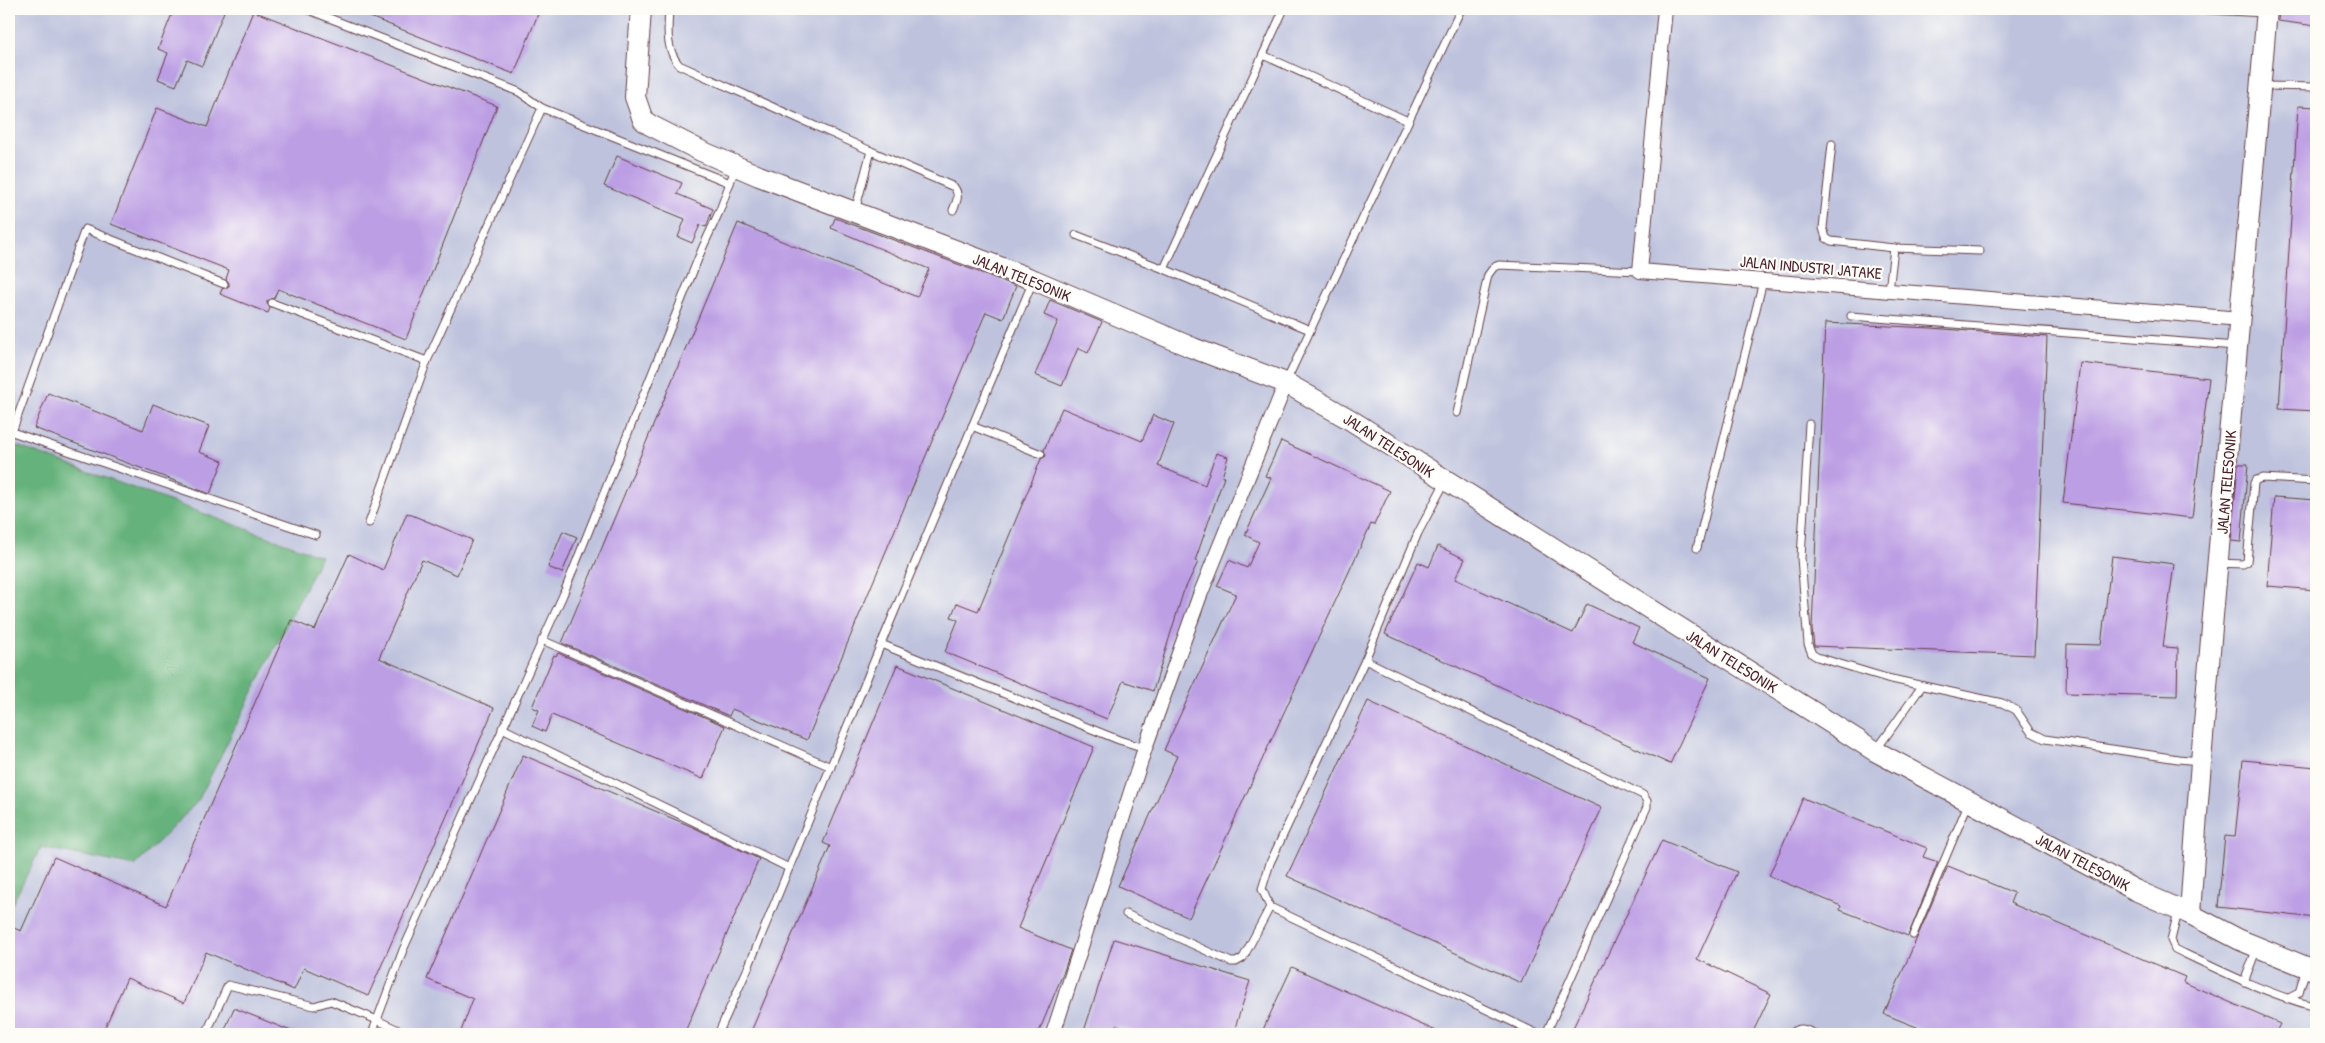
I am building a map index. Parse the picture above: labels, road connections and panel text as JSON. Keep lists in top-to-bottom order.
{
  "streets": {
    "street": ["JALAN INDUSTRI JATAKE", "JALAN TELESONIK"]
  },
  "crossings": [
    ["JALAN INDUSTRI JATAKE", "JALAN TELESONIK"]
  ]
}
